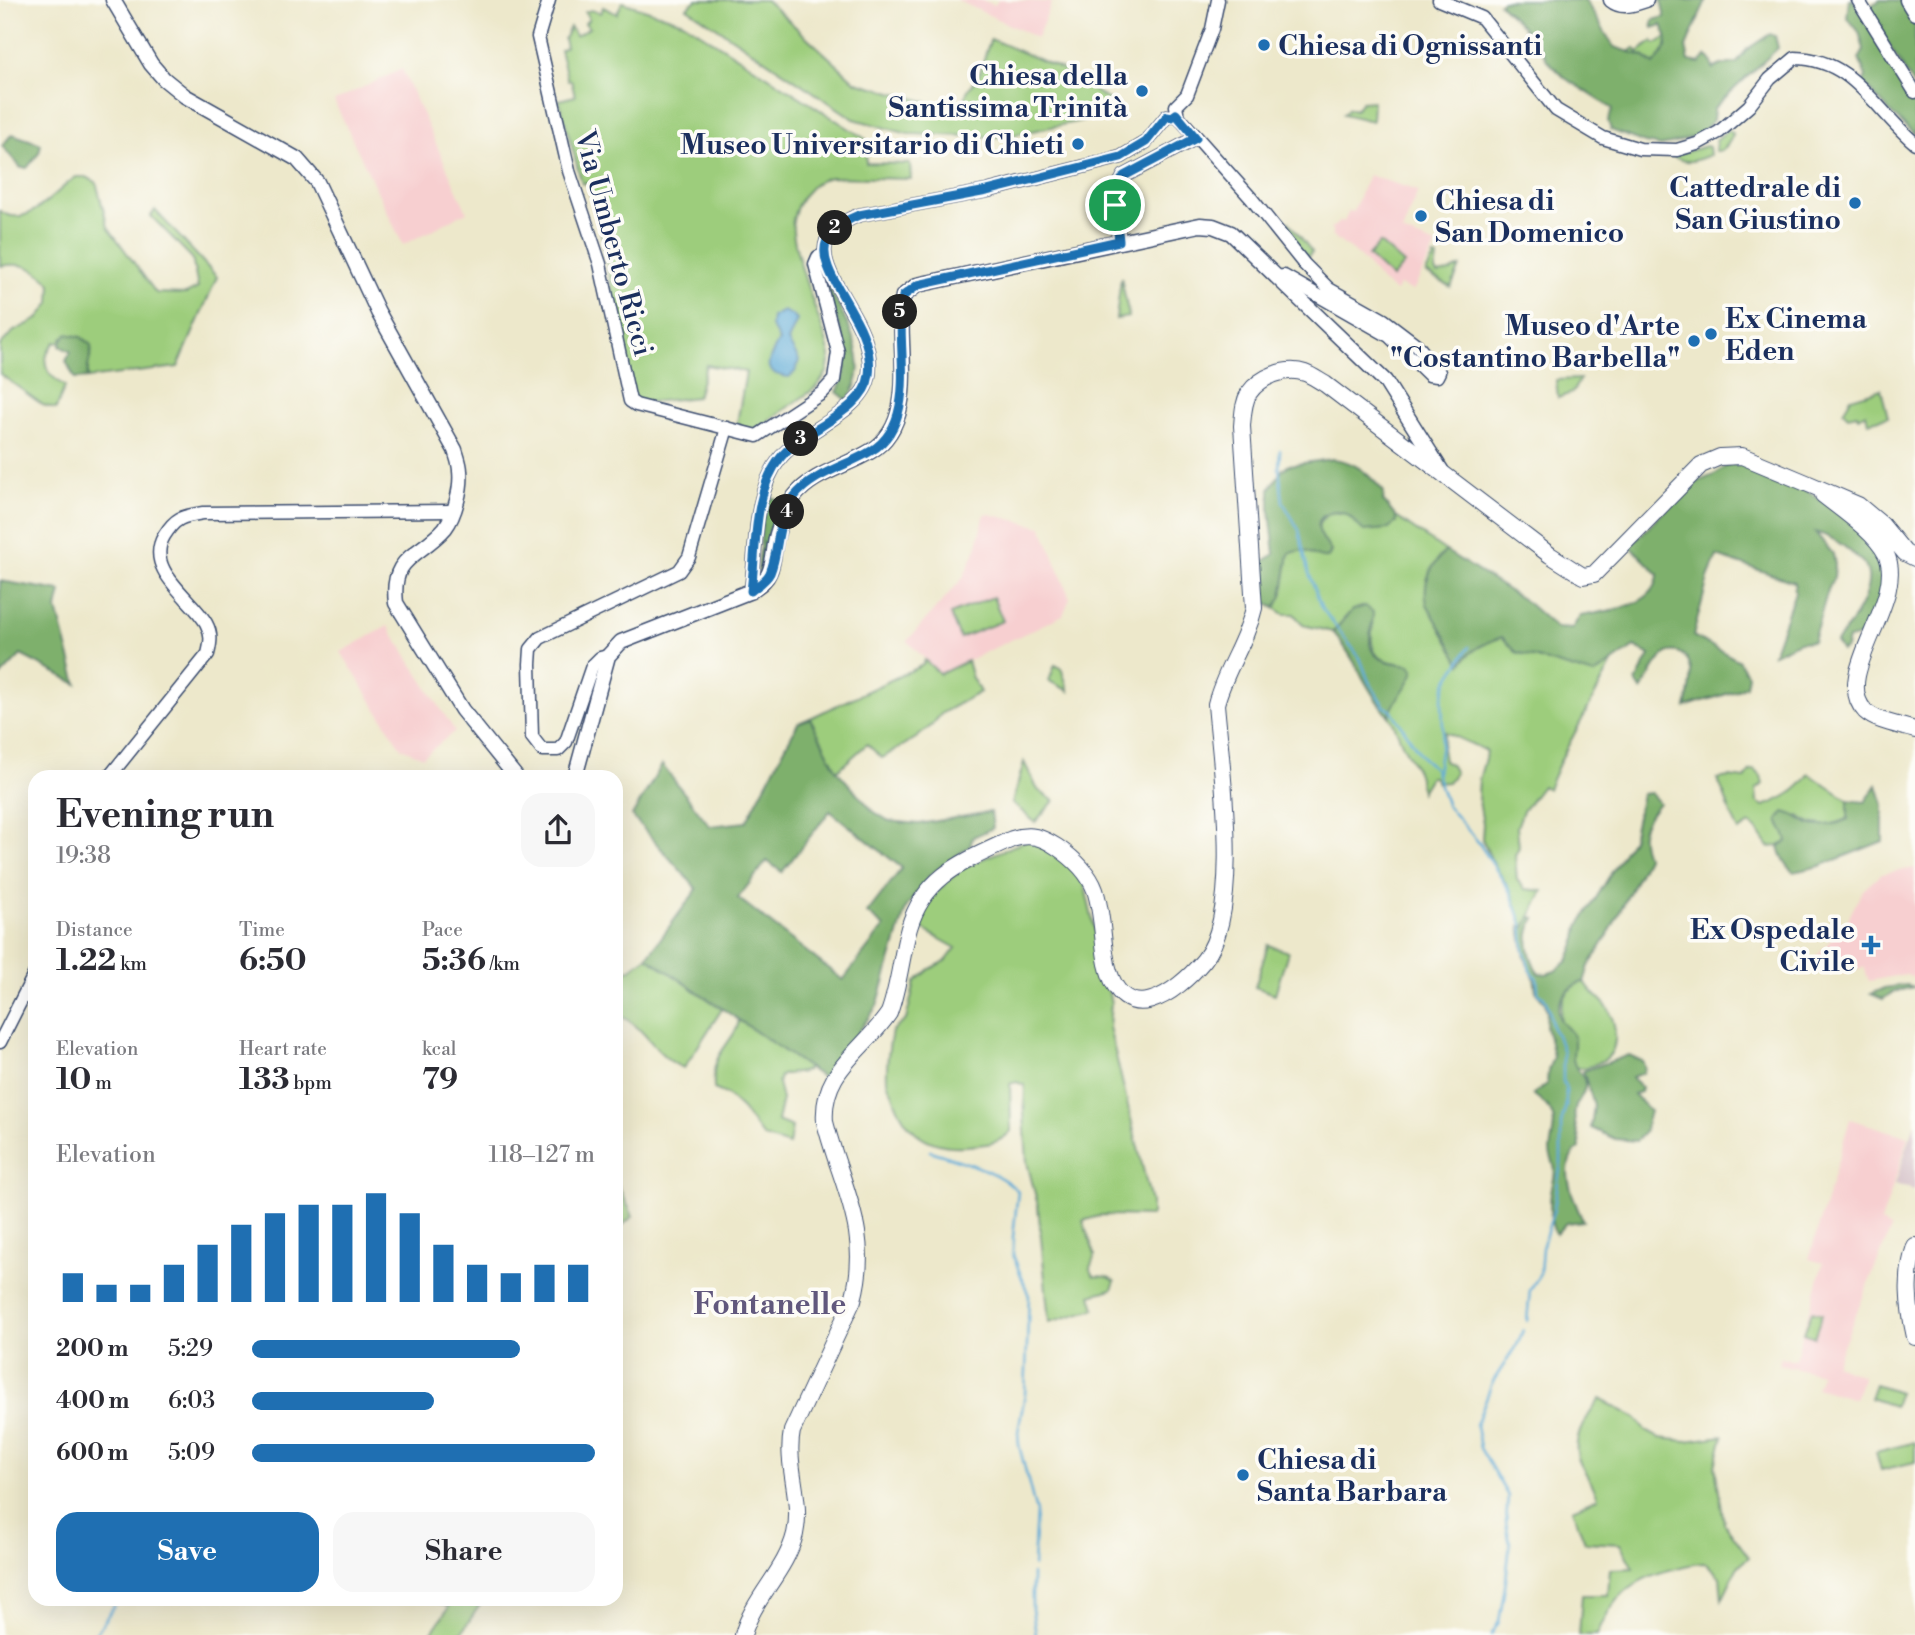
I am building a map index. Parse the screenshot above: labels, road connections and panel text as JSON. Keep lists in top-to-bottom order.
{
  "streets": {
    "street": ["Via Umberto Ricci"]
  },
  "districts": ["Fontanelle"],
  "places": {
    "other": [
      "Chiesa di Ognissanti",
      "Chiesa della Santissima Trinità",
      "Museo Universitario di Chieti",
      "Cattedrale di San Giustino",
      "Chiesa di San Domenico",
      "Ex Cinema Eden",
      "Museo d'Arte \"Costantino Barbella\"",
      "Chiesa di Santa Barbara"
    ],
    "health": ["Ex Ospedale Civile"]
  },
  "page": {
    "pins": [
      "2",
      "5",
      "3",
      "4"
    ],
    "heading": ["Evening run", "19:38"],
    "stats": [
      ["Distance", "1.22 km"],
      ["Time", "6:50"],
      ["Pace", "5:36 /km"],
      ["Elevation", "10 m"],
      ["Heart rate", "133 bpm"],
      ["kcal", "79"]
    ],
    "chart": ["Elevation", "118–127 m"],
    "list": [
      {
        "name": "200 m",
        "note": "5:29"
      },
      {
        "name": "400 m",
        "note": "6:03"
      },
      {
        "name": "600 m",
        "note": "5:09"
      }
    ],
    "buttons": ["Save", "Share"]
  }
}
